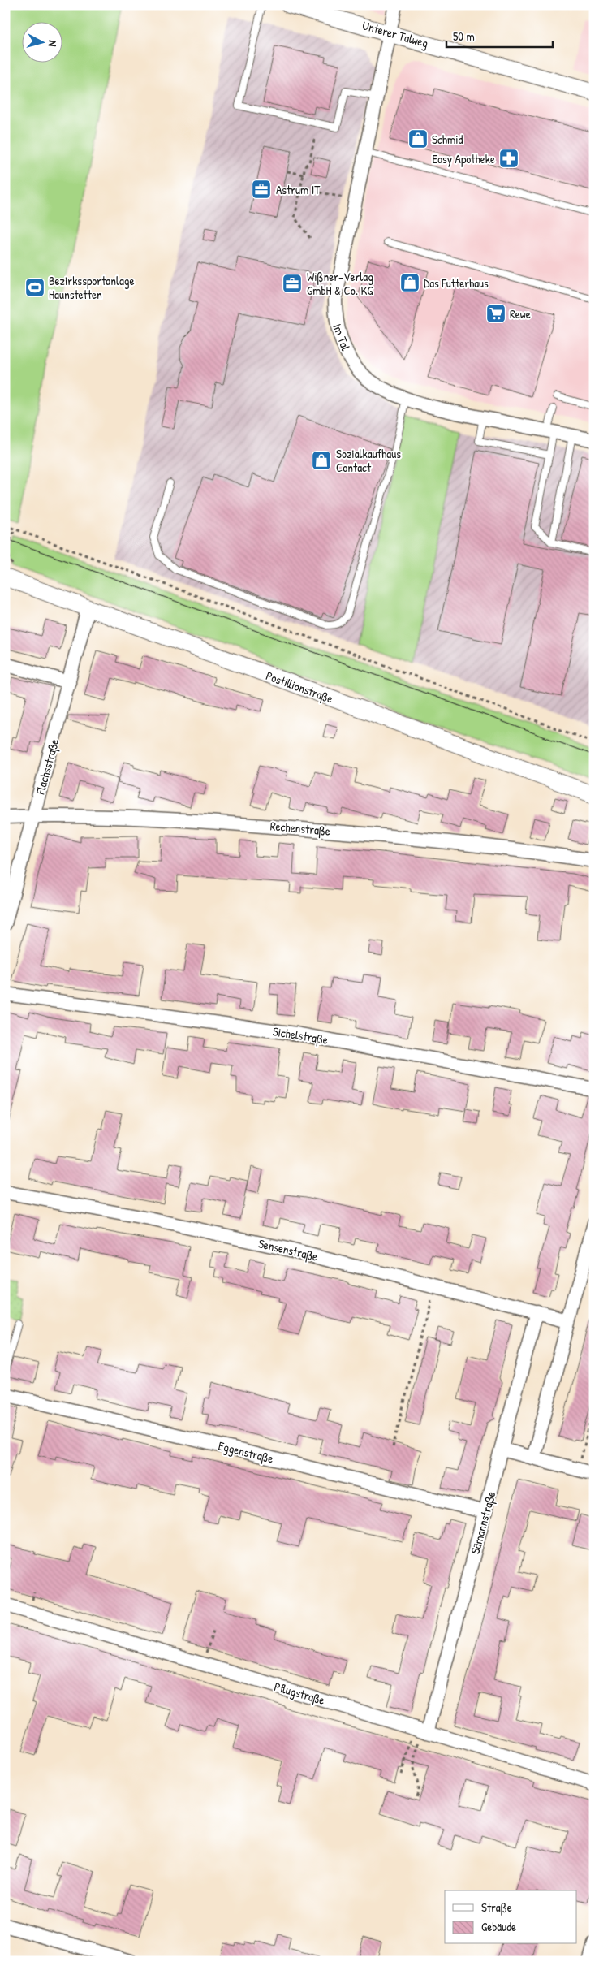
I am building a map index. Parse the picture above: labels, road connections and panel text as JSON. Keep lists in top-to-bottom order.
{
  "streets": {
    "street": [
      "Unterer Talweg",
      "Im Tal",
      "Postillionstraße",
      "Flachsstraße",
      "Rechenstraße",
      "Sichelstraße",
      "Sensenstraße",
      "Eggenstraße",
      "Sämannstraße",
      "Pflugstraße"
    ]
  },
  "crossings": [
    ["Unterer Talweg", "Im Tal"],
    ["Postillionstraße", "Flachsstraße"],
    ["Flachsstraße", "Rechenstraße"],
    ["Sensenstraße", "Sämannstraße"],
    ["Eggenstraße", "Sämannstraße"],
    ["Sämannstraße", "Pflugstraße"]
  ],
  "places": {
    "shop": ["Schmid", "Das Futterhaus", "Sozialkaufhaus Contact"],
    "pharmacy": ["Easy Apotheke"],
    "office": ["Astrum IT", "Wißner-Verlag GmbH & Co. KG"],
    "sports": ["Bezirkssportanlage Haunstetten"],
    "supermarket": ["Rewe"]
  },
  "legend": ["Straße", "Gebäude"],
  "scale_bar": "50 m",
  "north": "right"
}
